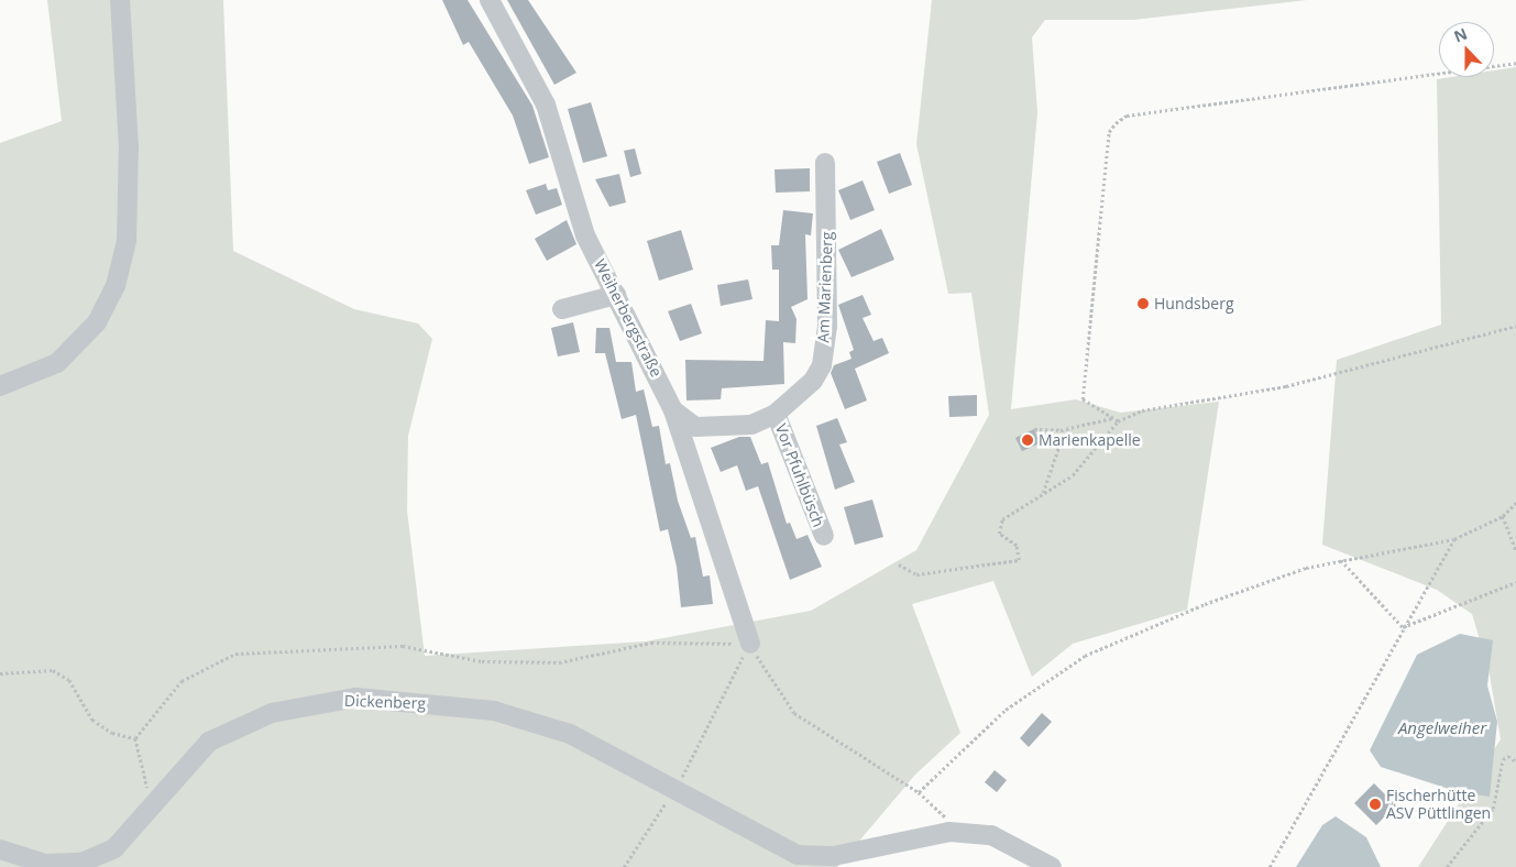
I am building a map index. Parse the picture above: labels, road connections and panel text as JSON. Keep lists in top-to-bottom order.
{
  "streets": {
    "street": [
      "Am Marienberg",
      "Weiherbergstraße",
      "Vor Pfuhlbüsch",
      "Dickenberg"
    ]
  },
  "crossings": [
    ["Am Marienberg", "Weiherbergstraße"],
    ["Am Marienberg", "Vor Pfuhlbüsch"]
  ],
  "water": ["Angelweiher"],
  "places": ["Hundsberg", "Marienkapelle", "Fischerhütte ASV Püttlingen"],
  "north": "top"
}
